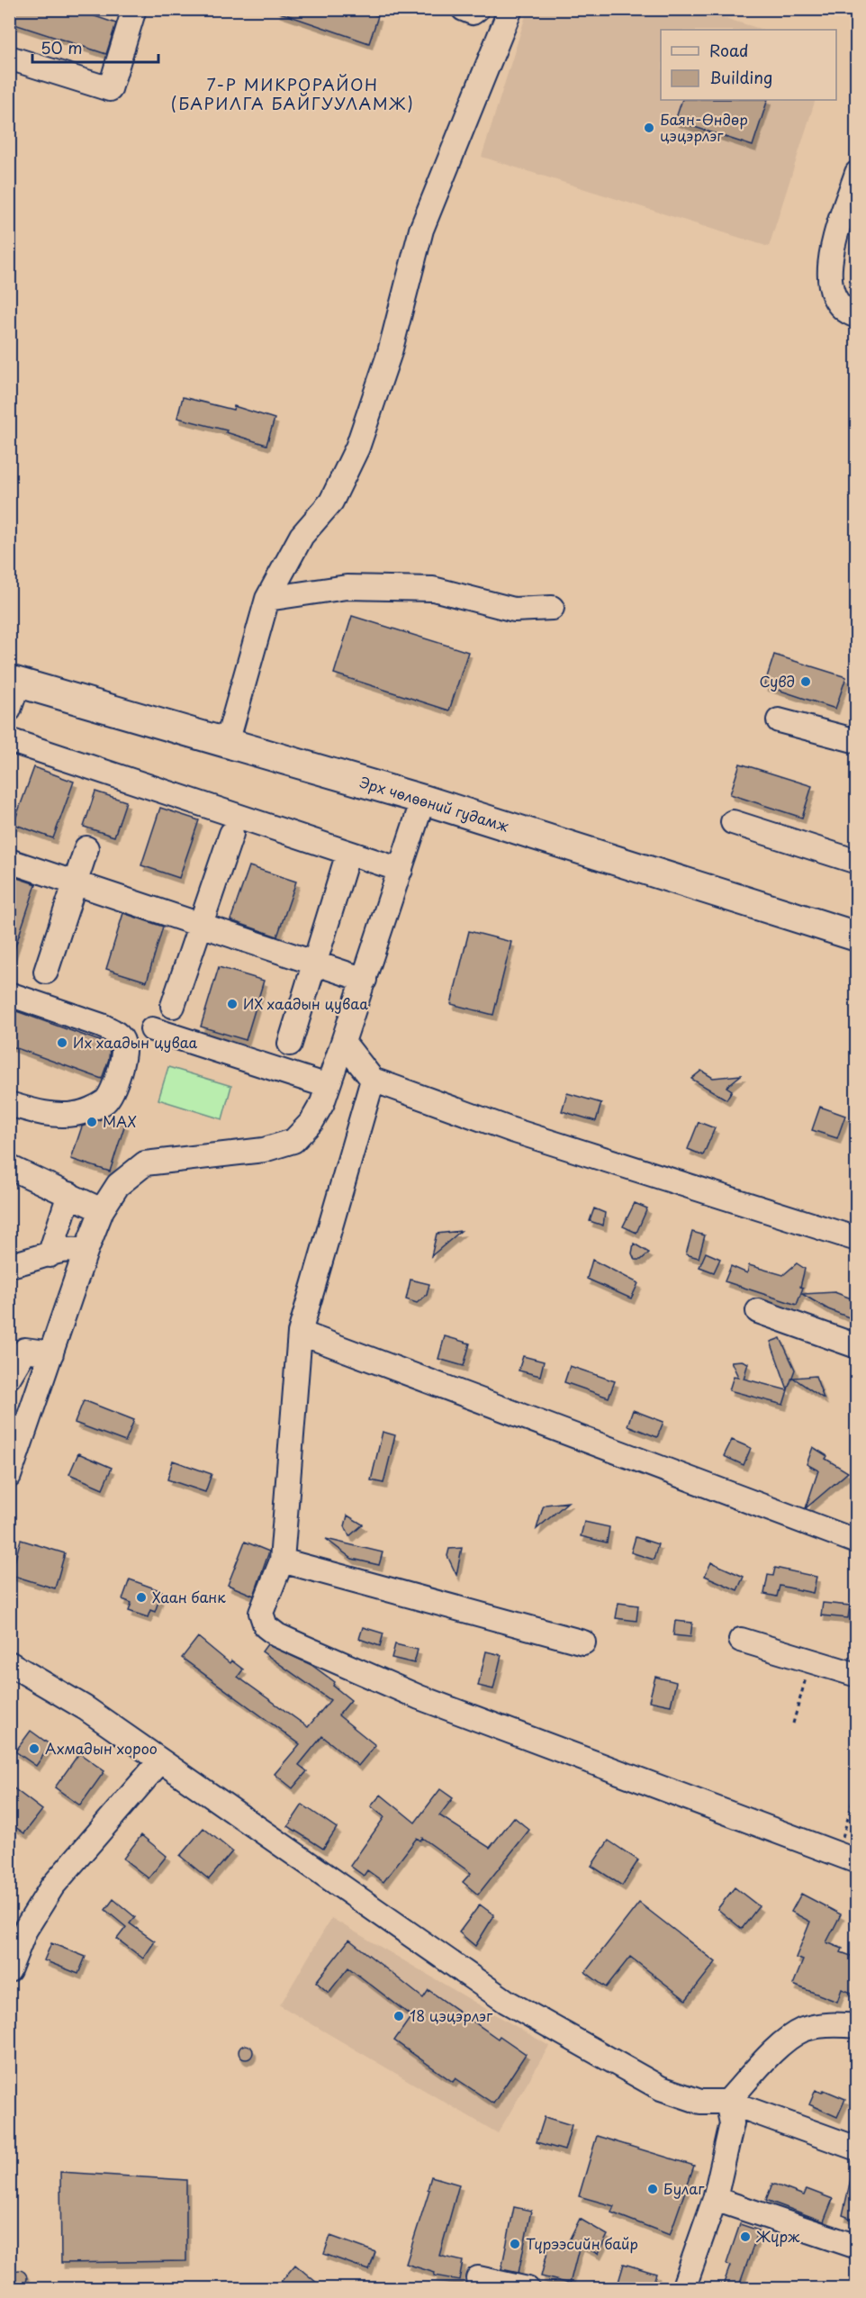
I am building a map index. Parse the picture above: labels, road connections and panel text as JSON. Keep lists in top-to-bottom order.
{
  "streets": {
    "main road": ["Эрх чөлөөний гудамж"]
  },
  "districts": ["7-Р МИКРОРАЙОН (БАРИЛГА БАЙГУУЛАМЖ)"],
  "places": [
    "Баян-Өндөр цэцэрлэг",
    "Сувд",
    "ИХ хаадын цуваа",
    "Их хаадын цуваа",
    "МАХ",
    "Хаан банк",
    "Ахмадын хороо",
    "18 цэцэрлэг",
    "Булаг",
    "Жүрж",
    "Түрээсийн байр"
  ],
  "legend": ["Road", "Building"],
  "scale_bar": "50 m"
}
